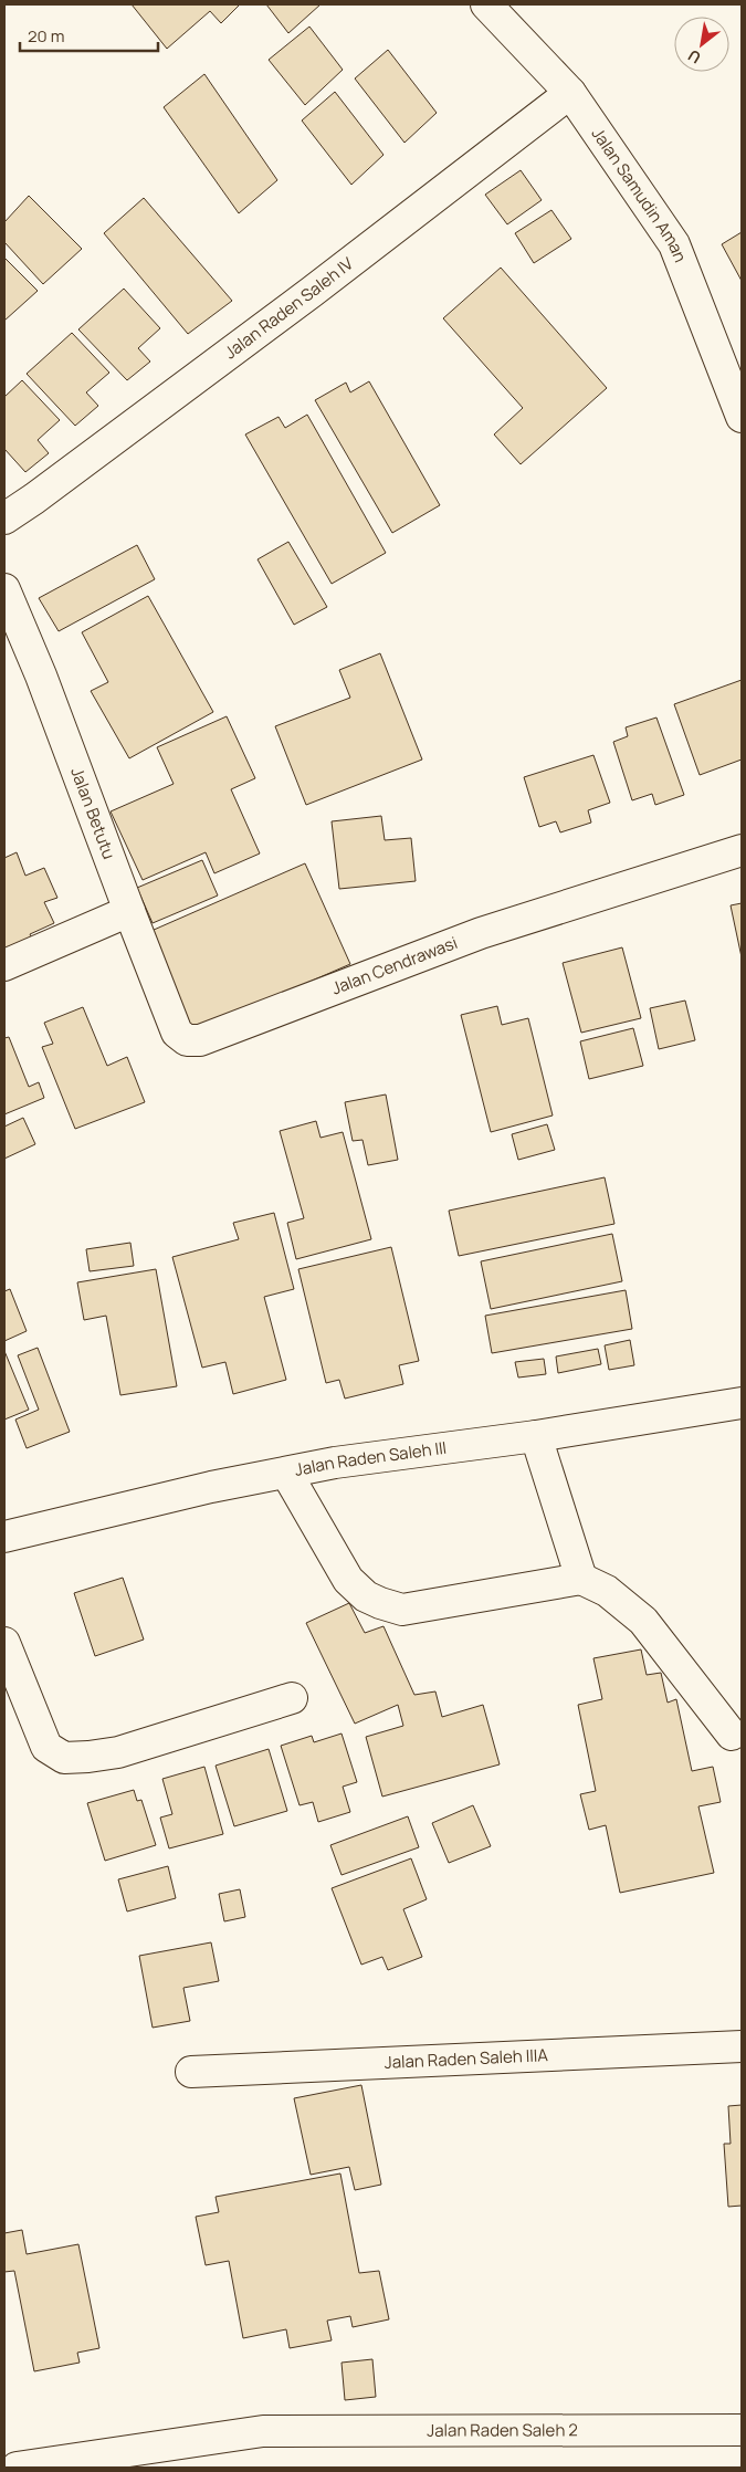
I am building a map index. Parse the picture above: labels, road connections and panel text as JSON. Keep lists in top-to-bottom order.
{
  "streets": {
    "street": [
      "Jalan Samudin Aman",
      "Jalan Raden Saleh IV",
      "Jalan Betutu",
      "Jalan Cendrawasi",
      "Jalan Raden Saleh III",
      "Jalan Raden Saleh IIIA",
      "Jalan Raden Saleh 2"
    ]
  },
  "crossings": [
    ["Jalan Samudin Aman", "Jalan Raden Saleh IV"],
    ["Jalan Betutu", "Jalan Cendrawasi"]
  ],
  "scale_bar": "20 m",
  "north": "bottom left"
}
